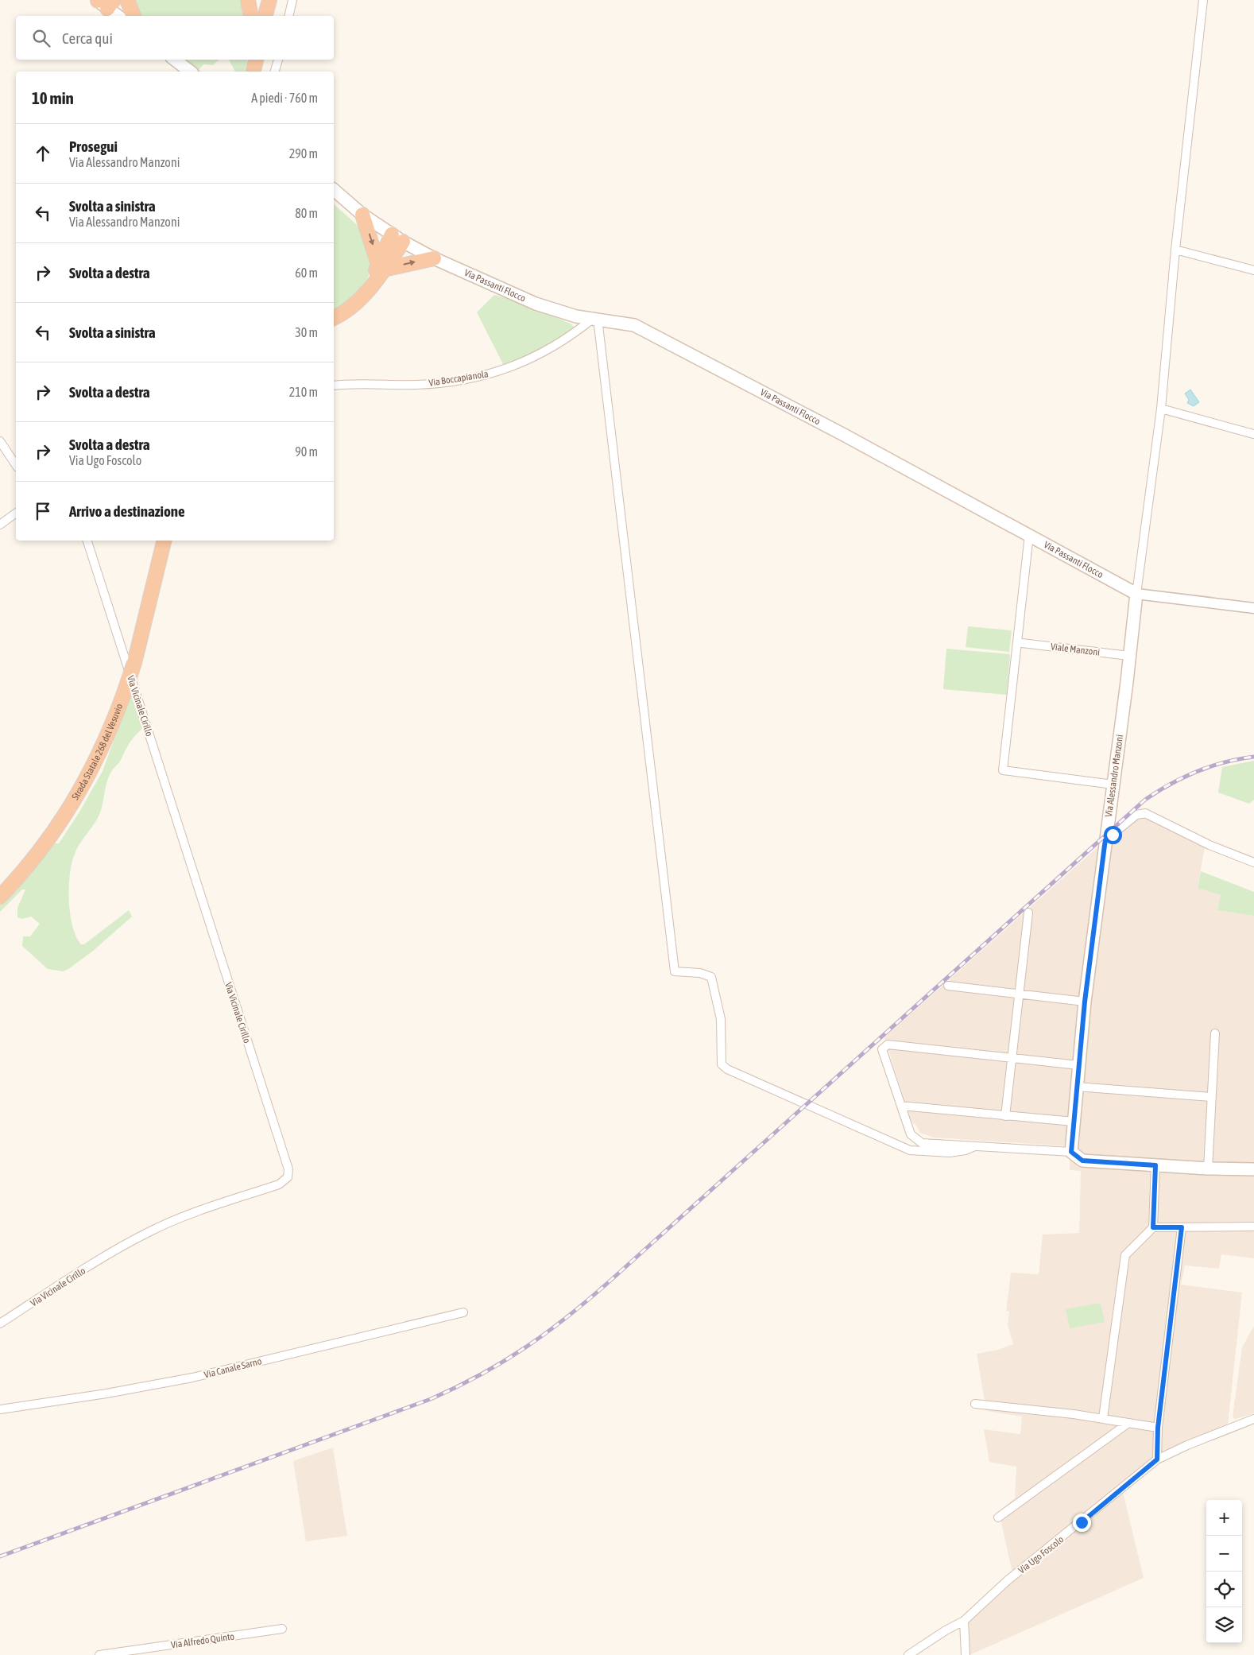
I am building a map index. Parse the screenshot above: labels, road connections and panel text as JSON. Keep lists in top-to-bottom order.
{
  "streets": {
    "highway": ["Strada Statale 268 del Vesuvio"],
    "main road": ["Via Passanti Flocco", "Via Alessandro Manzoni"],
    "street": [
      "Via Boccapianola",
      "Viale Manzoni",
      "Via Vicinale Cirillo",
      "Via Canale Sarno",
      "Via Ugo Foscolo",
      "Via Alfredo Quinto"
    ]
  },
  "crossings": [
    ["Via Passanti Flocco", "Via Boccapianola"],
    ["Via Passanti Flocco", "Via Alessandro Manzoni"],
    ["Viale Manzoni", "Via Alessandro Manzoni"]
  ],
  "page": {
    "search": "Cerca qui",
    "heading": ["10 min", "A piedi · 760 m"],
    "list": [
      ["Prosegui", "Via Alessandro Manzoni", "290 m"],
      ["Svolta a sinistra", "Via Alessandro Manzoni", "80 m"],
      ["Svolta a destra", "60 m"],
      ["Svolta a sinistra", "30 m"],
      ["Svolta a destra", "210 m"],
      ["Svolta a destra", "Via Ugo Foscolo", "90 m"],
      "Arrivo a destinazione"
    ],
    "map_buttons": ["+", "−"]
  }
}
